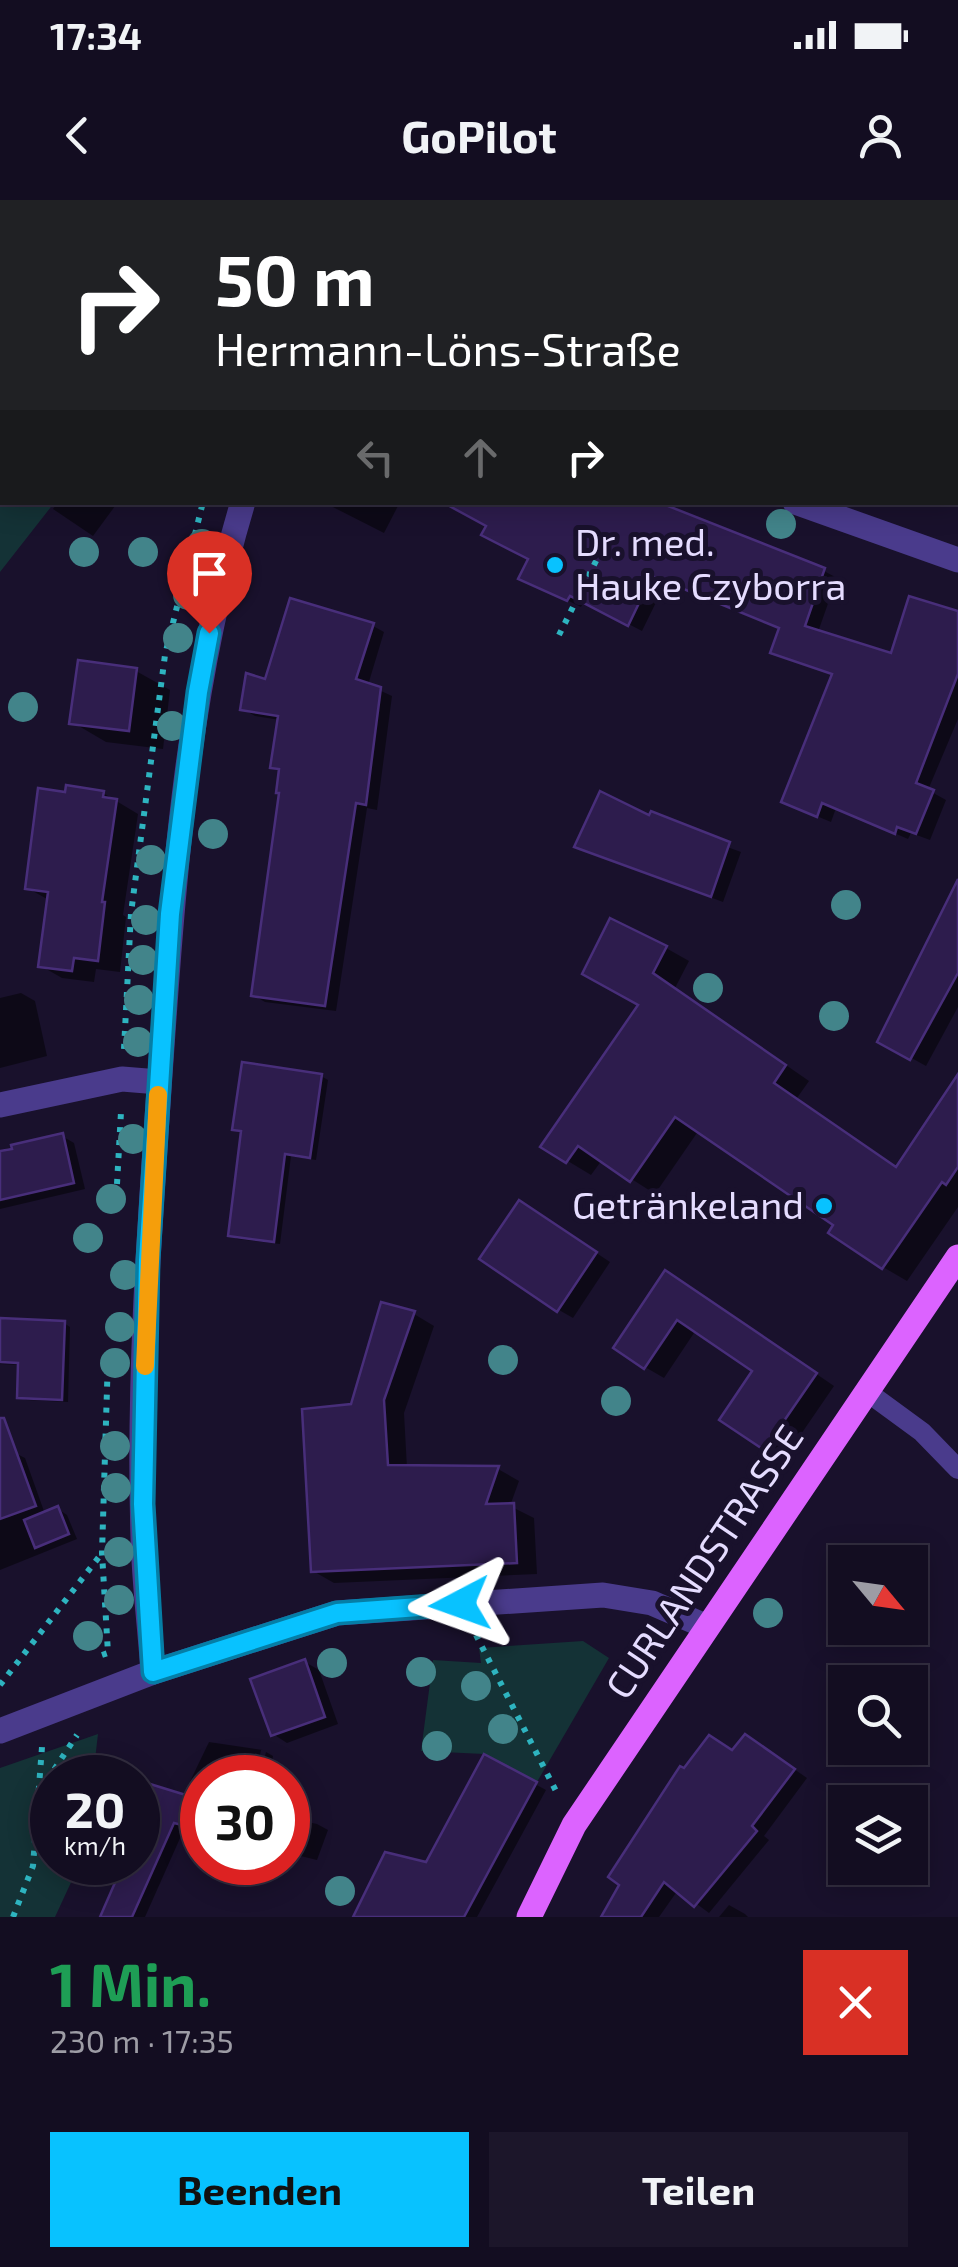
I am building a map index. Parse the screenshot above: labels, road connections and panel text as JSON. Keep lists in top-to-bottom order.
{
  "streets": {
    "main road": ["CURLANDSTRASSE"]
  },
  "places": ["Dr. med. Hauke Czyborra", "Getränkeland"],
  "north": "bottom right",
  "page": {
    "status": "17:34",
    "header": "GoPilot",
    "turn": ["50 m", "Hermann-Löns-Straße"],
    "speed": "20 km/h",
    "limit": "30",
    "heading": ["1 Min.", "230 m · 17:35"],
    "buttons": ["Beenden", "Teilen"]
  }
}
